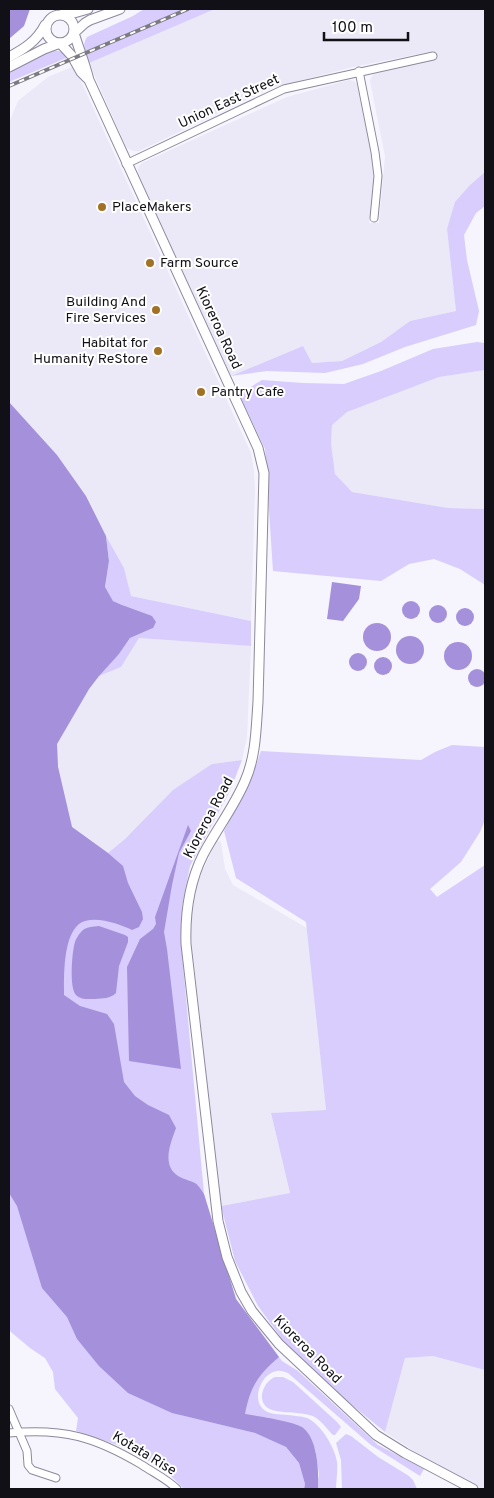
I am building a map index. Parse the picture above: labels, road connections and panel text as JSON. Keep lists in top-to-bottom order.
{
  "streets": {
    "main road": ["Kioreroa Road"],
    "street": ["Union East Street", "Kotata Rise"]
  },
  "crossings": [
    ["Union East Street", "Kioreroa Road"]
  ],
  "places": [
    "PlaceMakers",
    "Farm Source",
    "Building And Fire Services",
    "Habitat for Humanity ReStore",
    "Pantry Cafe"
  ],
  "scale_bar": "100 m"
}
